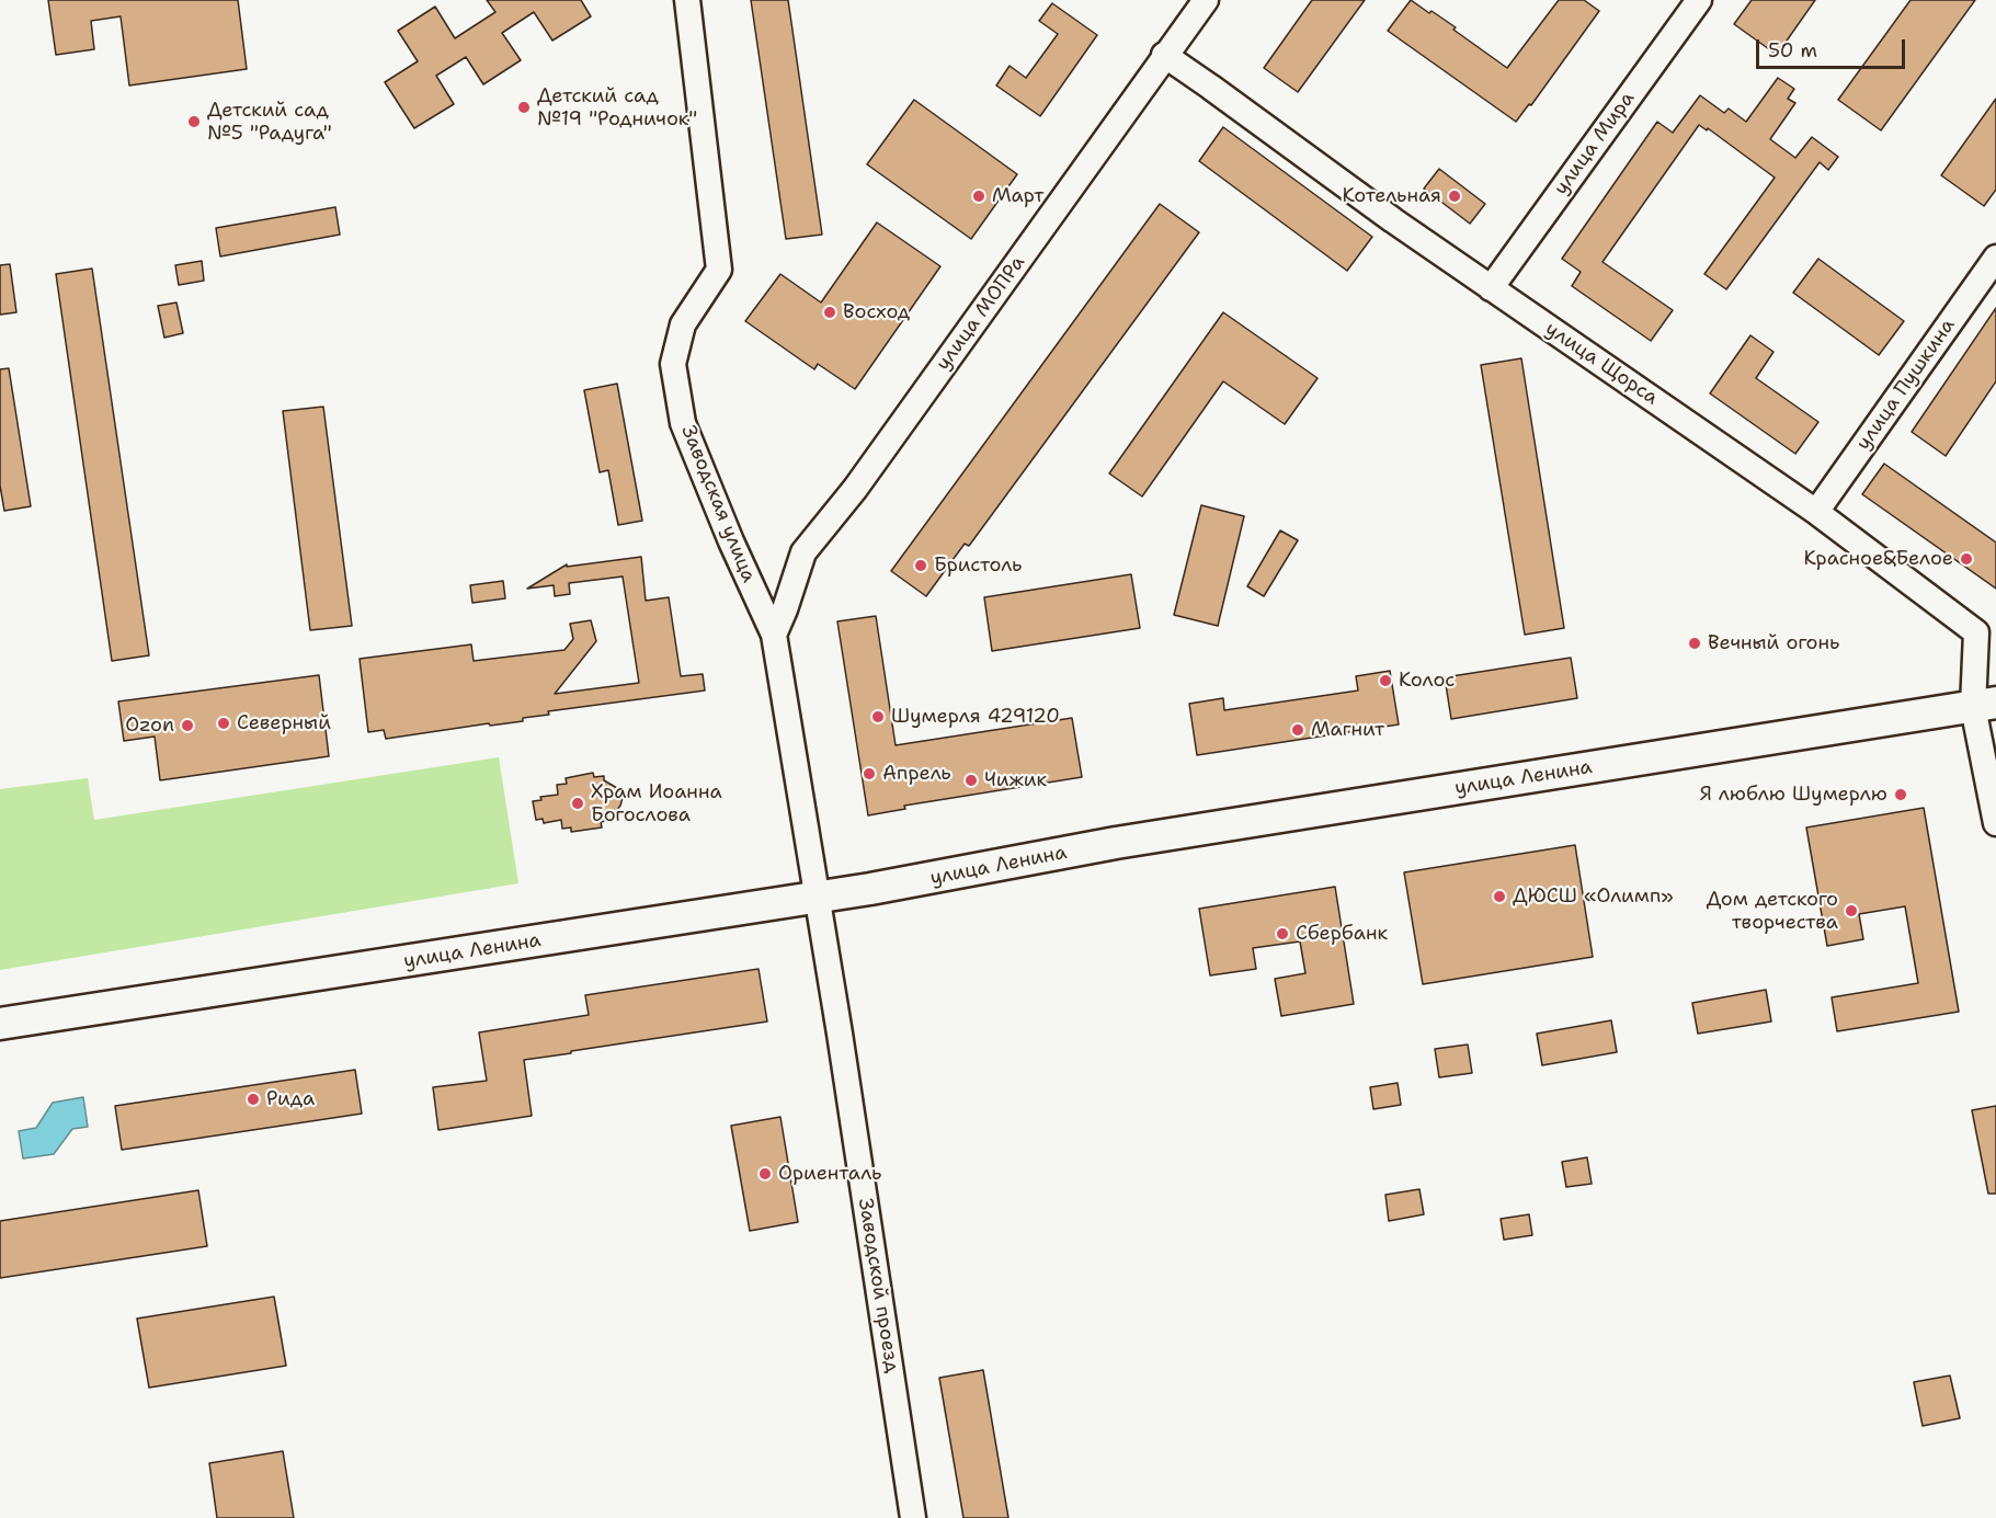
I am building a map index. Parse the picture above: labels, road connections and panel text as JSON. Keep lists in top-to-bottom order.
{
  "streets": {
    "main road": ["улица Ленина"],
    "street": [
      "улица Мира",
      "улица МОПРа",
      "улица Щорса",
      "улица Пушкина",
      "Заводская улица",
      "Заводской проезд"
    ]
  },
  "crossings": [
    ["улица Мира", "улица Щорса"],
    ["улица МОПРа", "улица Щорса"],
    ["улица МОПРа", "Заводская улица"],
    ["улица Щорса", "улица Пушкина"],
    ["улица Щорса", "улица Ленина"],
    ["Заводская улица", "улица Ленина"],
    ["Заводская улица", "Заводской проезд"],
    ["улица Ленина", "Заводской проезд"]
  ],
  "places": [
    "Детский сад №19 \"Родничок\"",
    "Детский сад №5 \"Радуга\"",
    "Март",
    "Котельная",
    "Восход",
    "Красное&Белое",
    "Бристоль",
    "Вечный огонь",
    "Колос",
    "Шумерля 429120",
    "Северный",
    "Ozon",
    "Магнит",
    "Апрель",
    "Чижик",
    "Я люблю Шумерлю",
    "Храм Иоанна Богослова",
    "ДЮСШ «Олимп»",
    "Дом детского творчества",
    "Сбербанк",
    "Рида",
    "Ориенталь"
  ],
  "scale_bar": "50 m"
}
